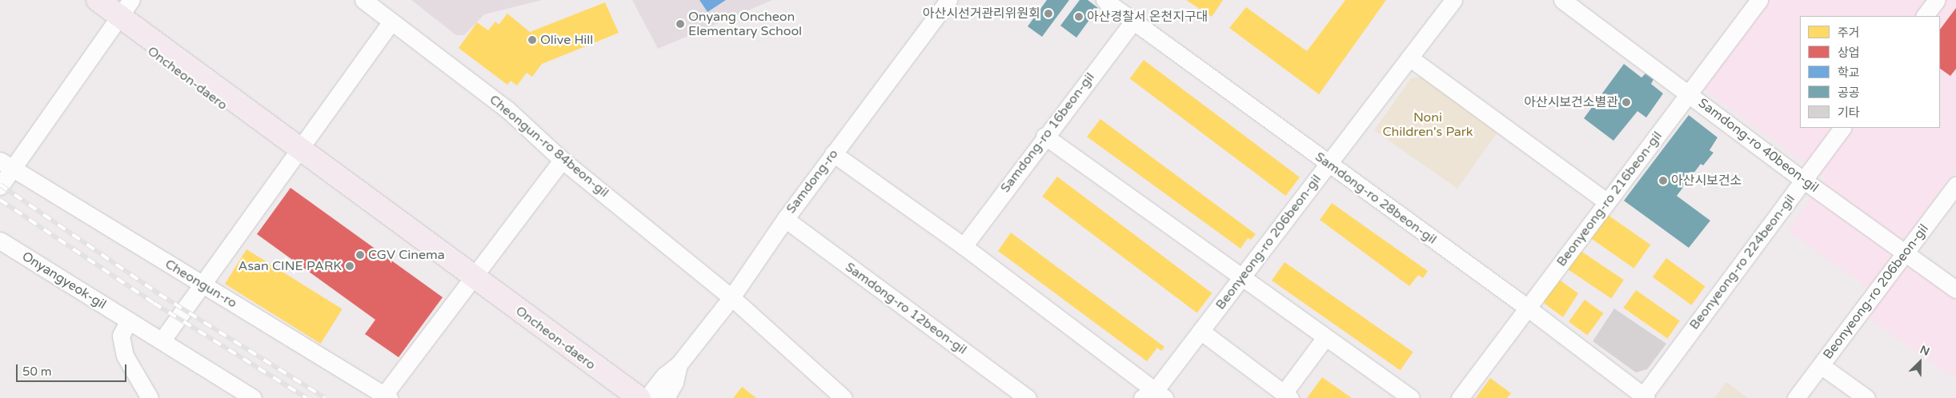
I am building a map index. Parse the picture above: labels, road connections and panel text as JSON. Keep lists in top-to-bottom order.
{
  "streets": {
    "main road": ["Oncheon-daero"],
    "street": [
      "Samdong-ro 16beon-gil",
      "Samdong-ro 40beon-gil",
      "Cheongun-ro 84beon-gil",
      "Samdong-ro",
      "Samdong-ro 28beon-gil",
      "Beonyeong-ro 216beon-gil",
      "Beonyeong-ro 206beon-gil",
      "Beonyeong-ro 224beon-gil",
      "Onyangyeok-gil",
      "Cheongun-ro",
      "Samdong-ro 12beon-gil"
    ]
  },
  "crossings": [
    ["Samdong-ro 16beon-gil", "Samdong-ro 28beon-gil"],
    ["Samdong-ro 40beon-gil", "Beonyeong-ro 216beon-gil"],
    ["Samdong-ro 40beon-gil", "Beonyeong-ro 206beon-gil"],
    ["Samdong-ro 40beon-gil", "Beonyeong-ro 224beon-gil"],
    ["Cheongun-ro 84beon-gil", "Samdong-ro"],
    ["Samdong-ro", "Samdong-ro 12beon-gil"],
    ["Samdong-ro 28beon-gil", "Beonyeong-ro 216beon-gil"],
    ["Samdong-ro 28beon-gil", "Beonyeong-ro 206beon-gil"],
    ["Samdong-ro 28beon-gil", "Beonyeong-ro 224beon-gil"]
  ],
  "parks": ["Noni Children's Park"],
  "places": [
    "아산시선거관리위원회",
    "아산경찰서 온천지구대",
    "Onyang Oncheon Elementary School",
    "Olive Hill",
    "아산시보건소별관",
    "아산시보건소",
    "CGV Cinema",
    "Asan CINE PARK"
  ],
  "legend": [
    "주거",
    "상업",
    "학교",
    "공공",
    "기타"
  ],
  "scale_bar": "50 m",
  "north": "top right"
}
